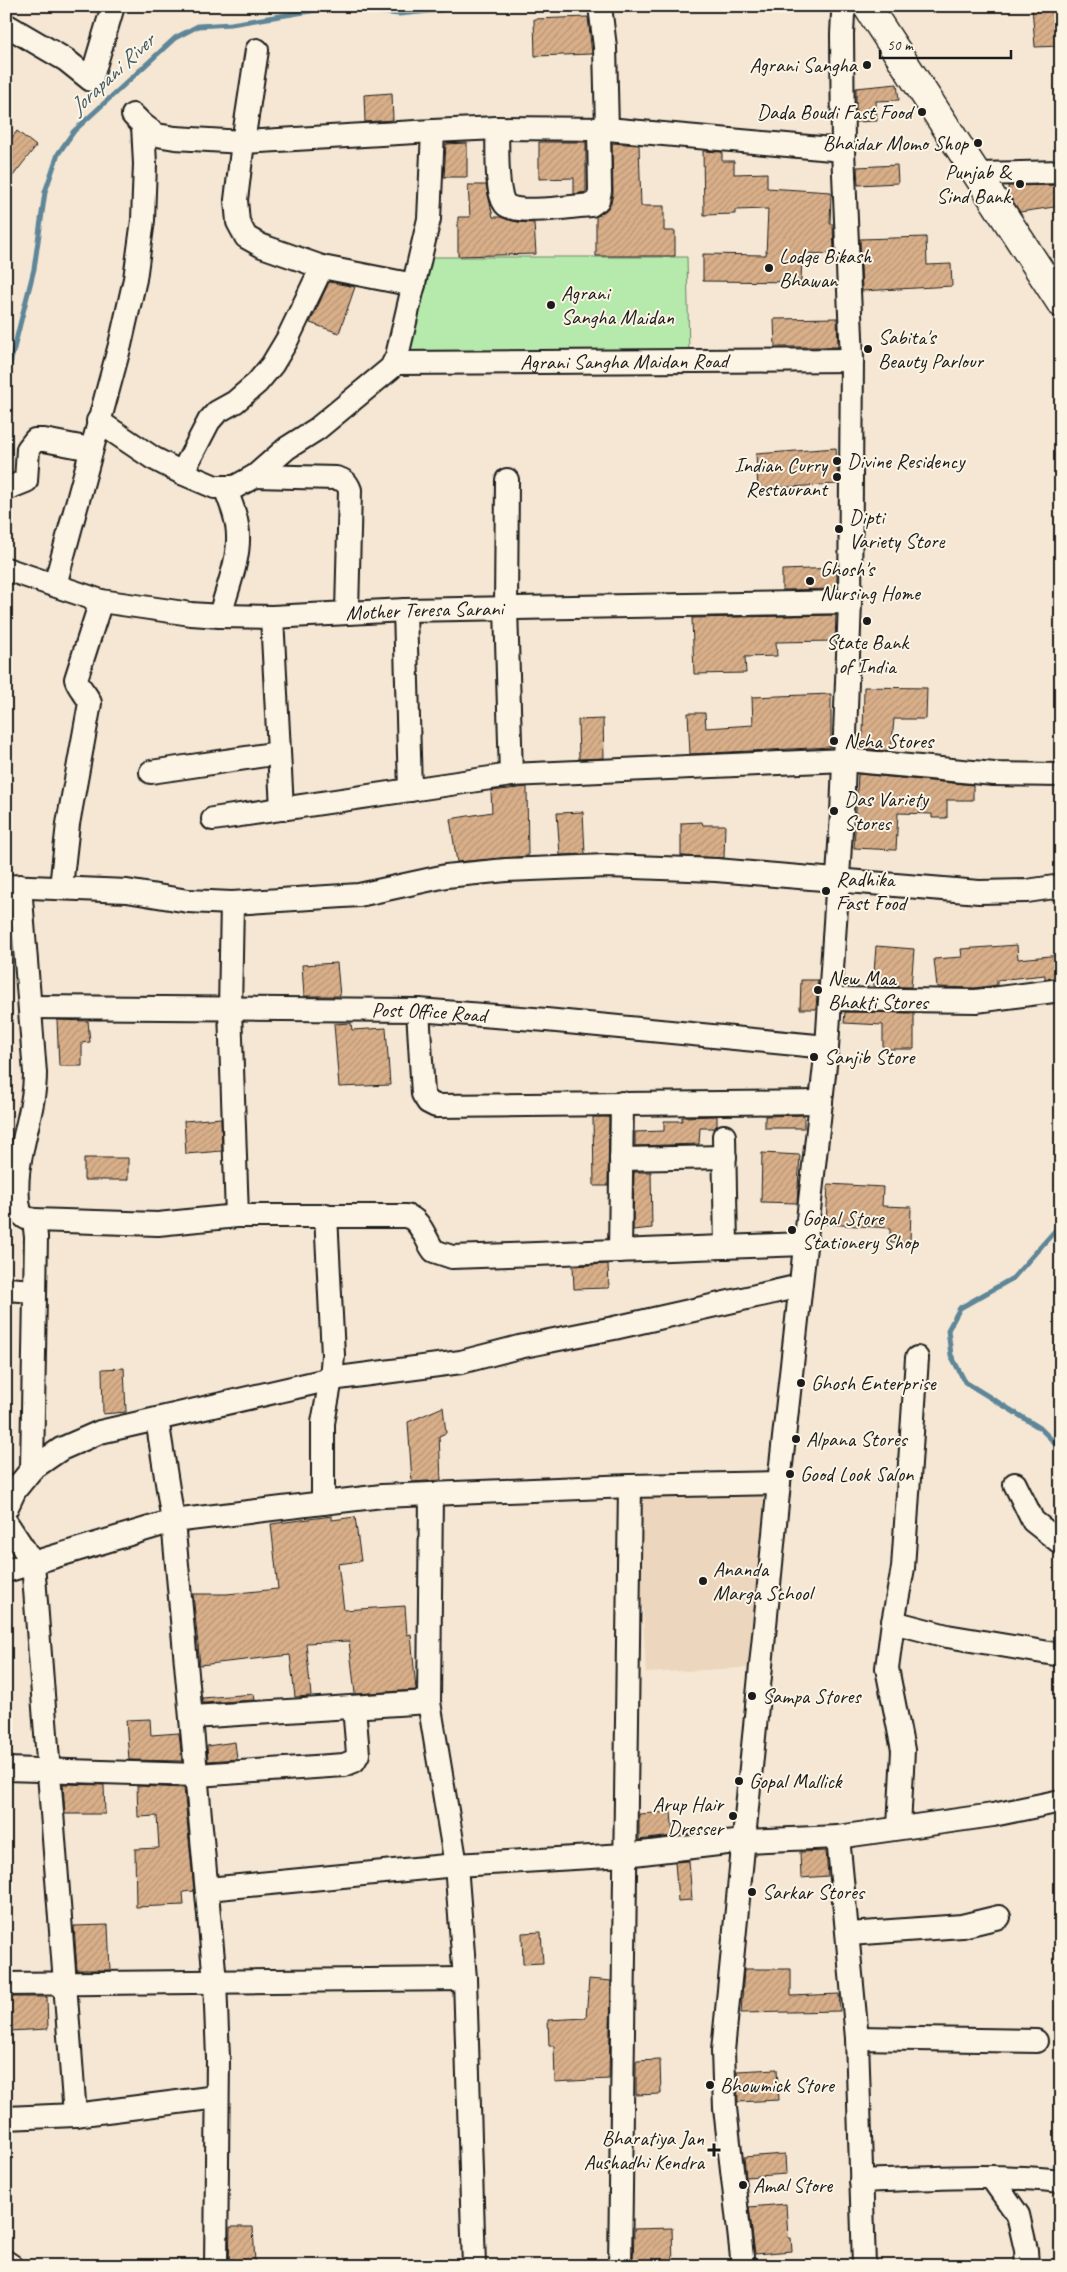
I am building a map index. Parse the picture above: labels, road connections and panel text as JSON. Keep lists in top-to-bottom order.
{
  "streets": {
    "street": ["Agrani Sangha Maidan Road", "Mother Teresa Sarani", "Post Office Road"]
  },
  "water": ["Jorapani River"],
  "places": {
    "other": [
      "Agrani Sangha",
      "Dada Boudi Fast Food",
      "Bhaidar Momo Shop",
      "Punjab & Sind Bank",
      "Lodge Bikash Bhawan",
      "Agrani Sangha Maidan",
      "Sabita's Beauty Parlour",
      "Divine Residency",
      "Indian Curry Restaurant",
      "Dipti Variety Store",
      "Ghosh's Nursing Home",
      "State Bank of India",
      "Neha Stores",
      "Das Variety Stores",
      "Radhika Fast Food",
      "New Maa Bhakti Stores",
      "Sanjib Store",
      "Gopal Store Stationery Shop",
      "Ghosh Enterprise",
      "Alpana Stores",
      "Good Look Salon",
      "Ananda Marga School",
      "Sampa Stores",
      "Gopal Mallick",
      "Arup Hair Dresser",
      "Sarkar Stores",
      "Bhowmick Store",
      "Amal Store"
    ],
    "health": ["Bharatiya Jan Aushadhi Kendra"]
  },
  "scale_bar": "50 m"
}
